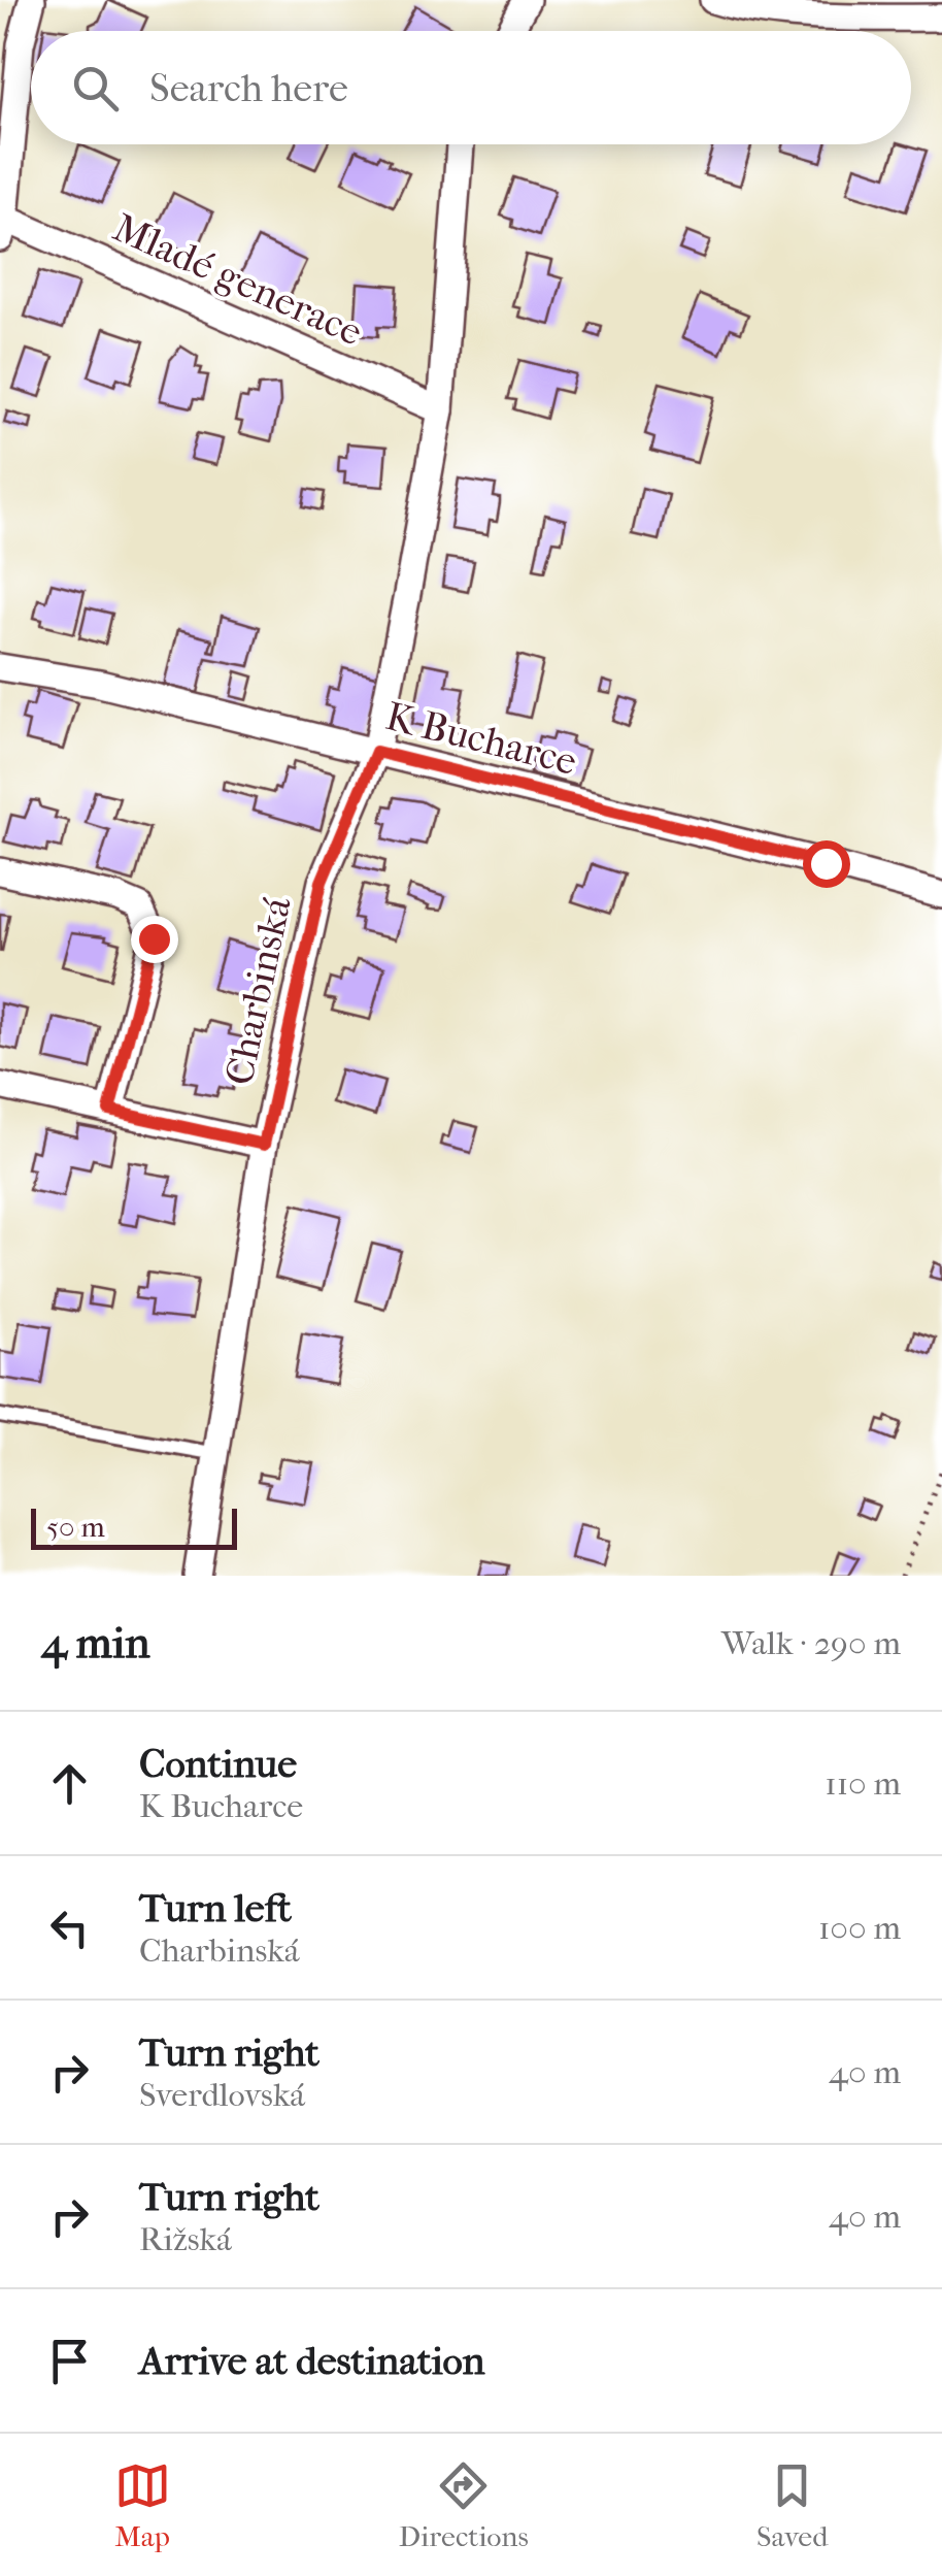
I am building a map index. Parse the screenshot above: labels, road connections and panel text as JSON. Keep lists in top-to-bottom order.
{
  "streets": {
    "street": ["Mladé generace", "K Bucharce", "Charbinská"]
  },
  "crossings": [
    ["Mladé generace", "Charbinská"],
    ["K Bucharce", "Charbinská"]
  ],
  "scale_bar": "50 m",
  "page": {
    "search": "Search here",
    "scale": "50 m",
    "heading": ["4 min", "Walk · 290 m"],
    "list": [
      ["Continue", "K Bucharce", "110 m"],
      ["Turn left", "Charbinská", "100 m"],
      ["Turn right", "Sverdlovská", "40 m"],
      ["Turn right", "Rižská", "40 m"],
      "Arrive at destination"
    ],
    "nav": ["Map", "Directions", "Saved"]
  }
}
